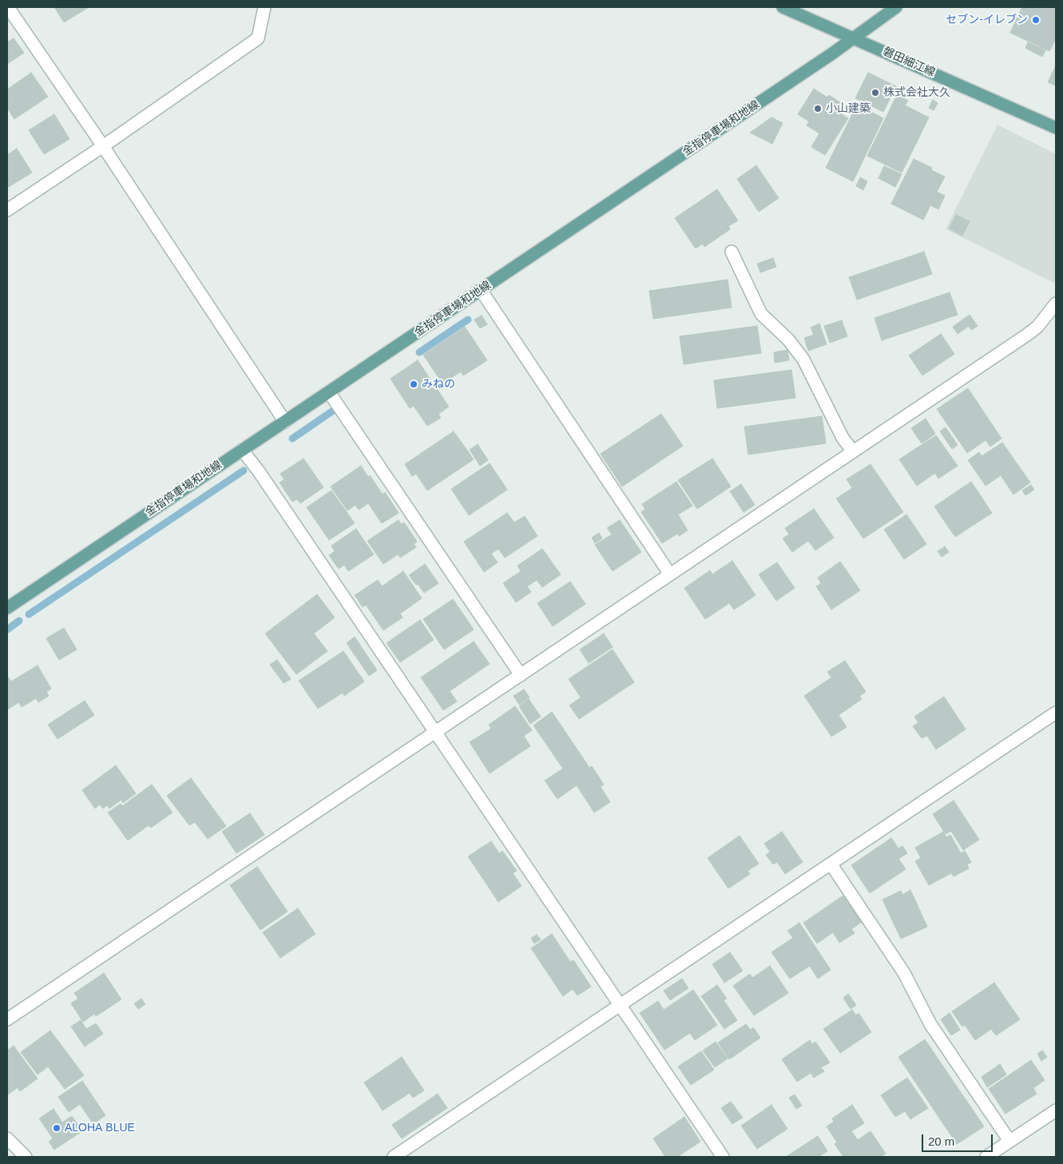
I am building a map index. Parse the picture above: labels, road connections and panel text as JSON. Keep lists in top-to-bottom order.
{
  "streets": {
    "main road": ["磐田細江線", "金指停車場和地線"]
  },
  "crossings": [
    ["磐田細江線", "金指停車場和地線"]
  ],
  "places": [
    "セブン-イレブン",
    "株式会社大久",
    "小山建築",
    "みねの",
    "ALOHA BLUE"
  ],
  "scale_bar": "20 m"
}
